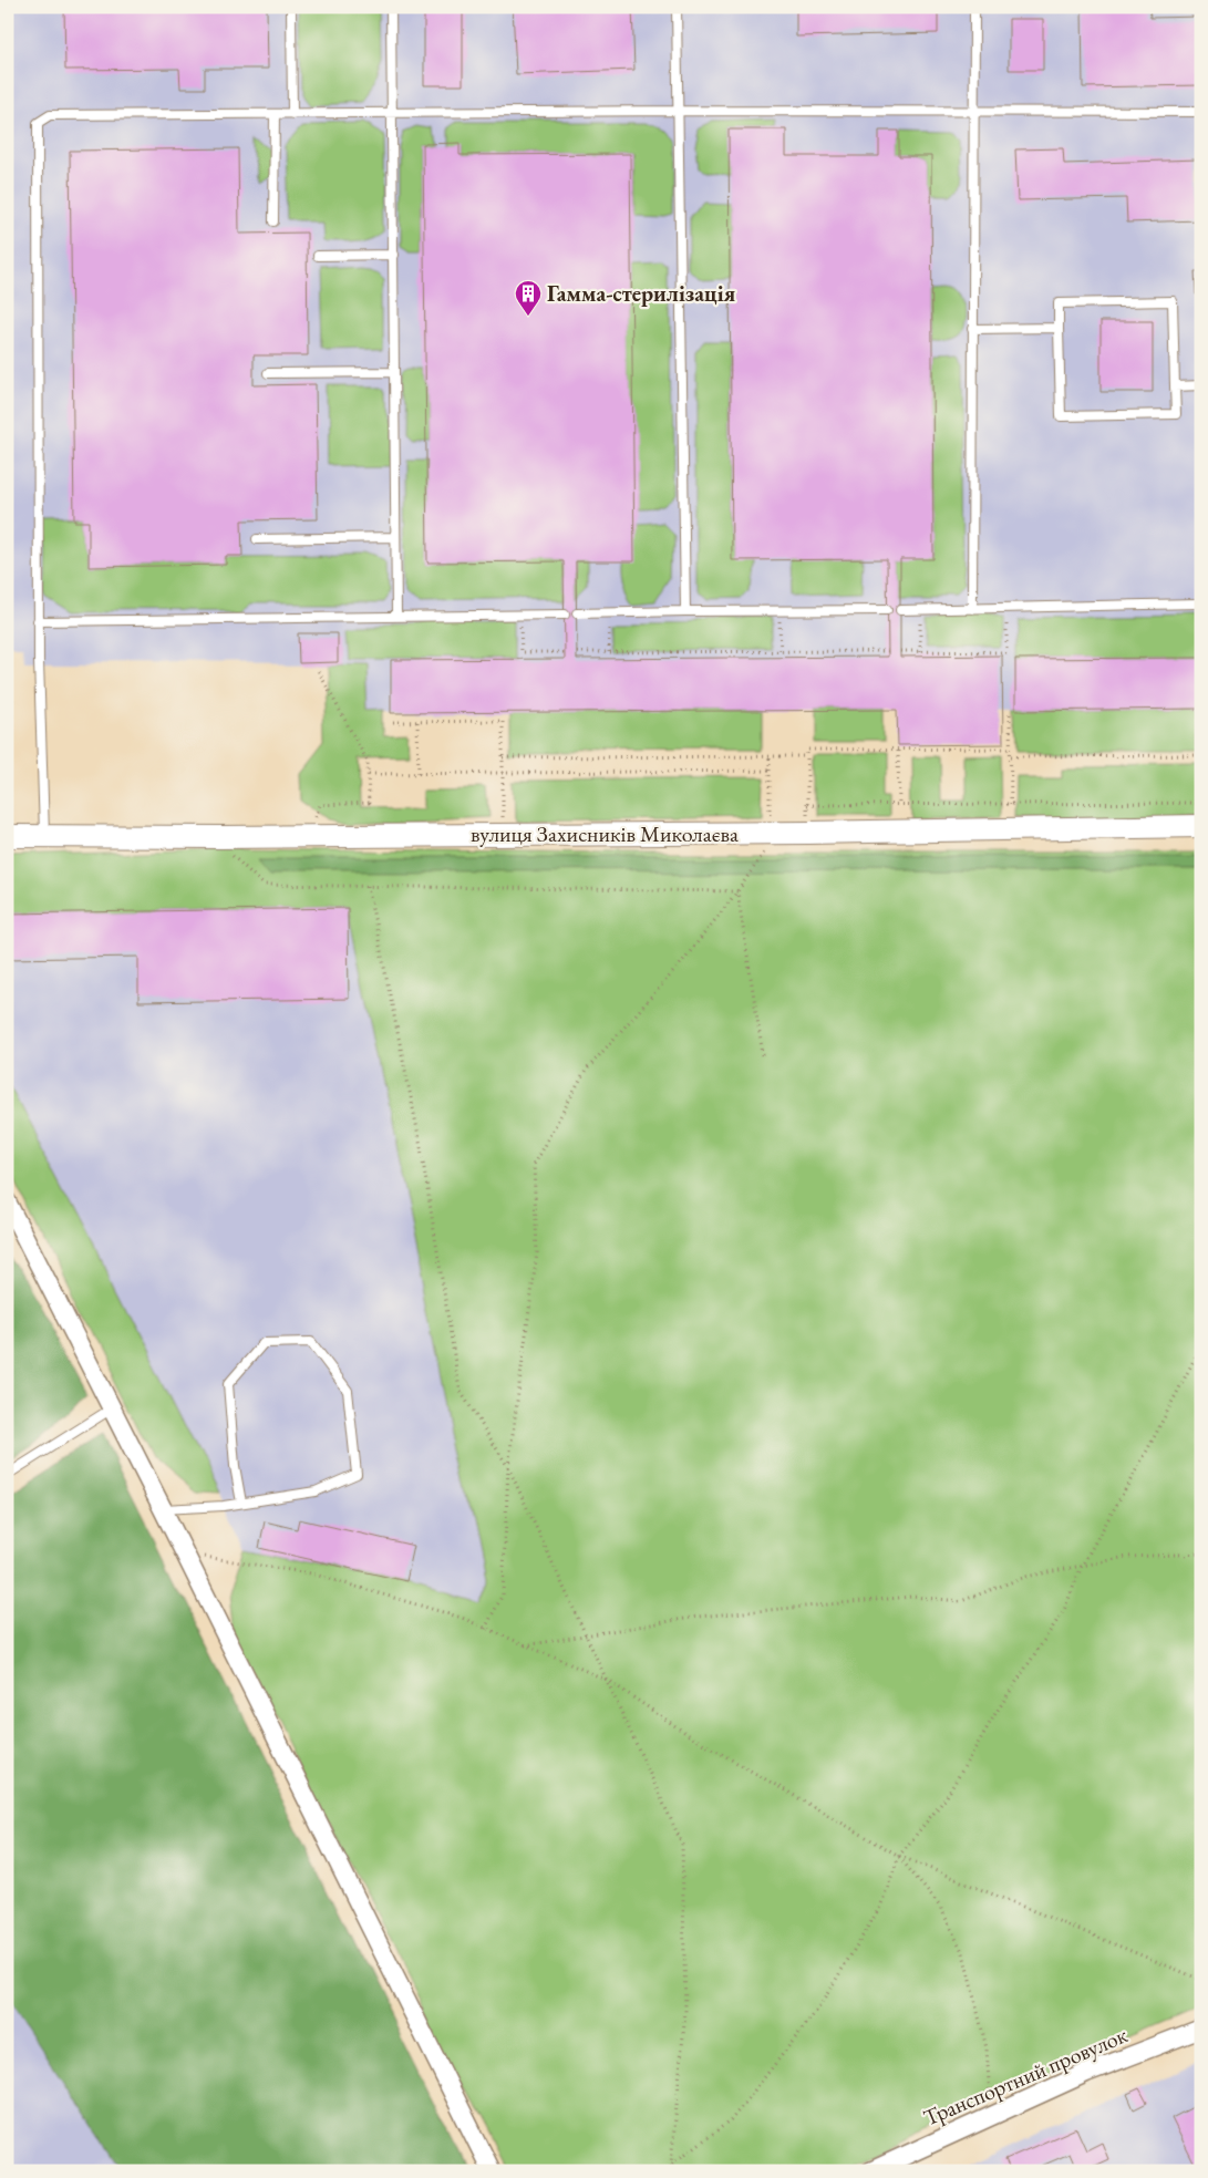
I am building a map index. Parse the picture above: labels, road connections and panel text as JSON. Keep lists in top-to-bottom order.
{
  "streets": {
    "street": ["вулиця Захисників Миколаєва", "Транспортний провулок"]
  },
  "places": {
    "building": ["Гамма-стерилізація"]
  }
}
